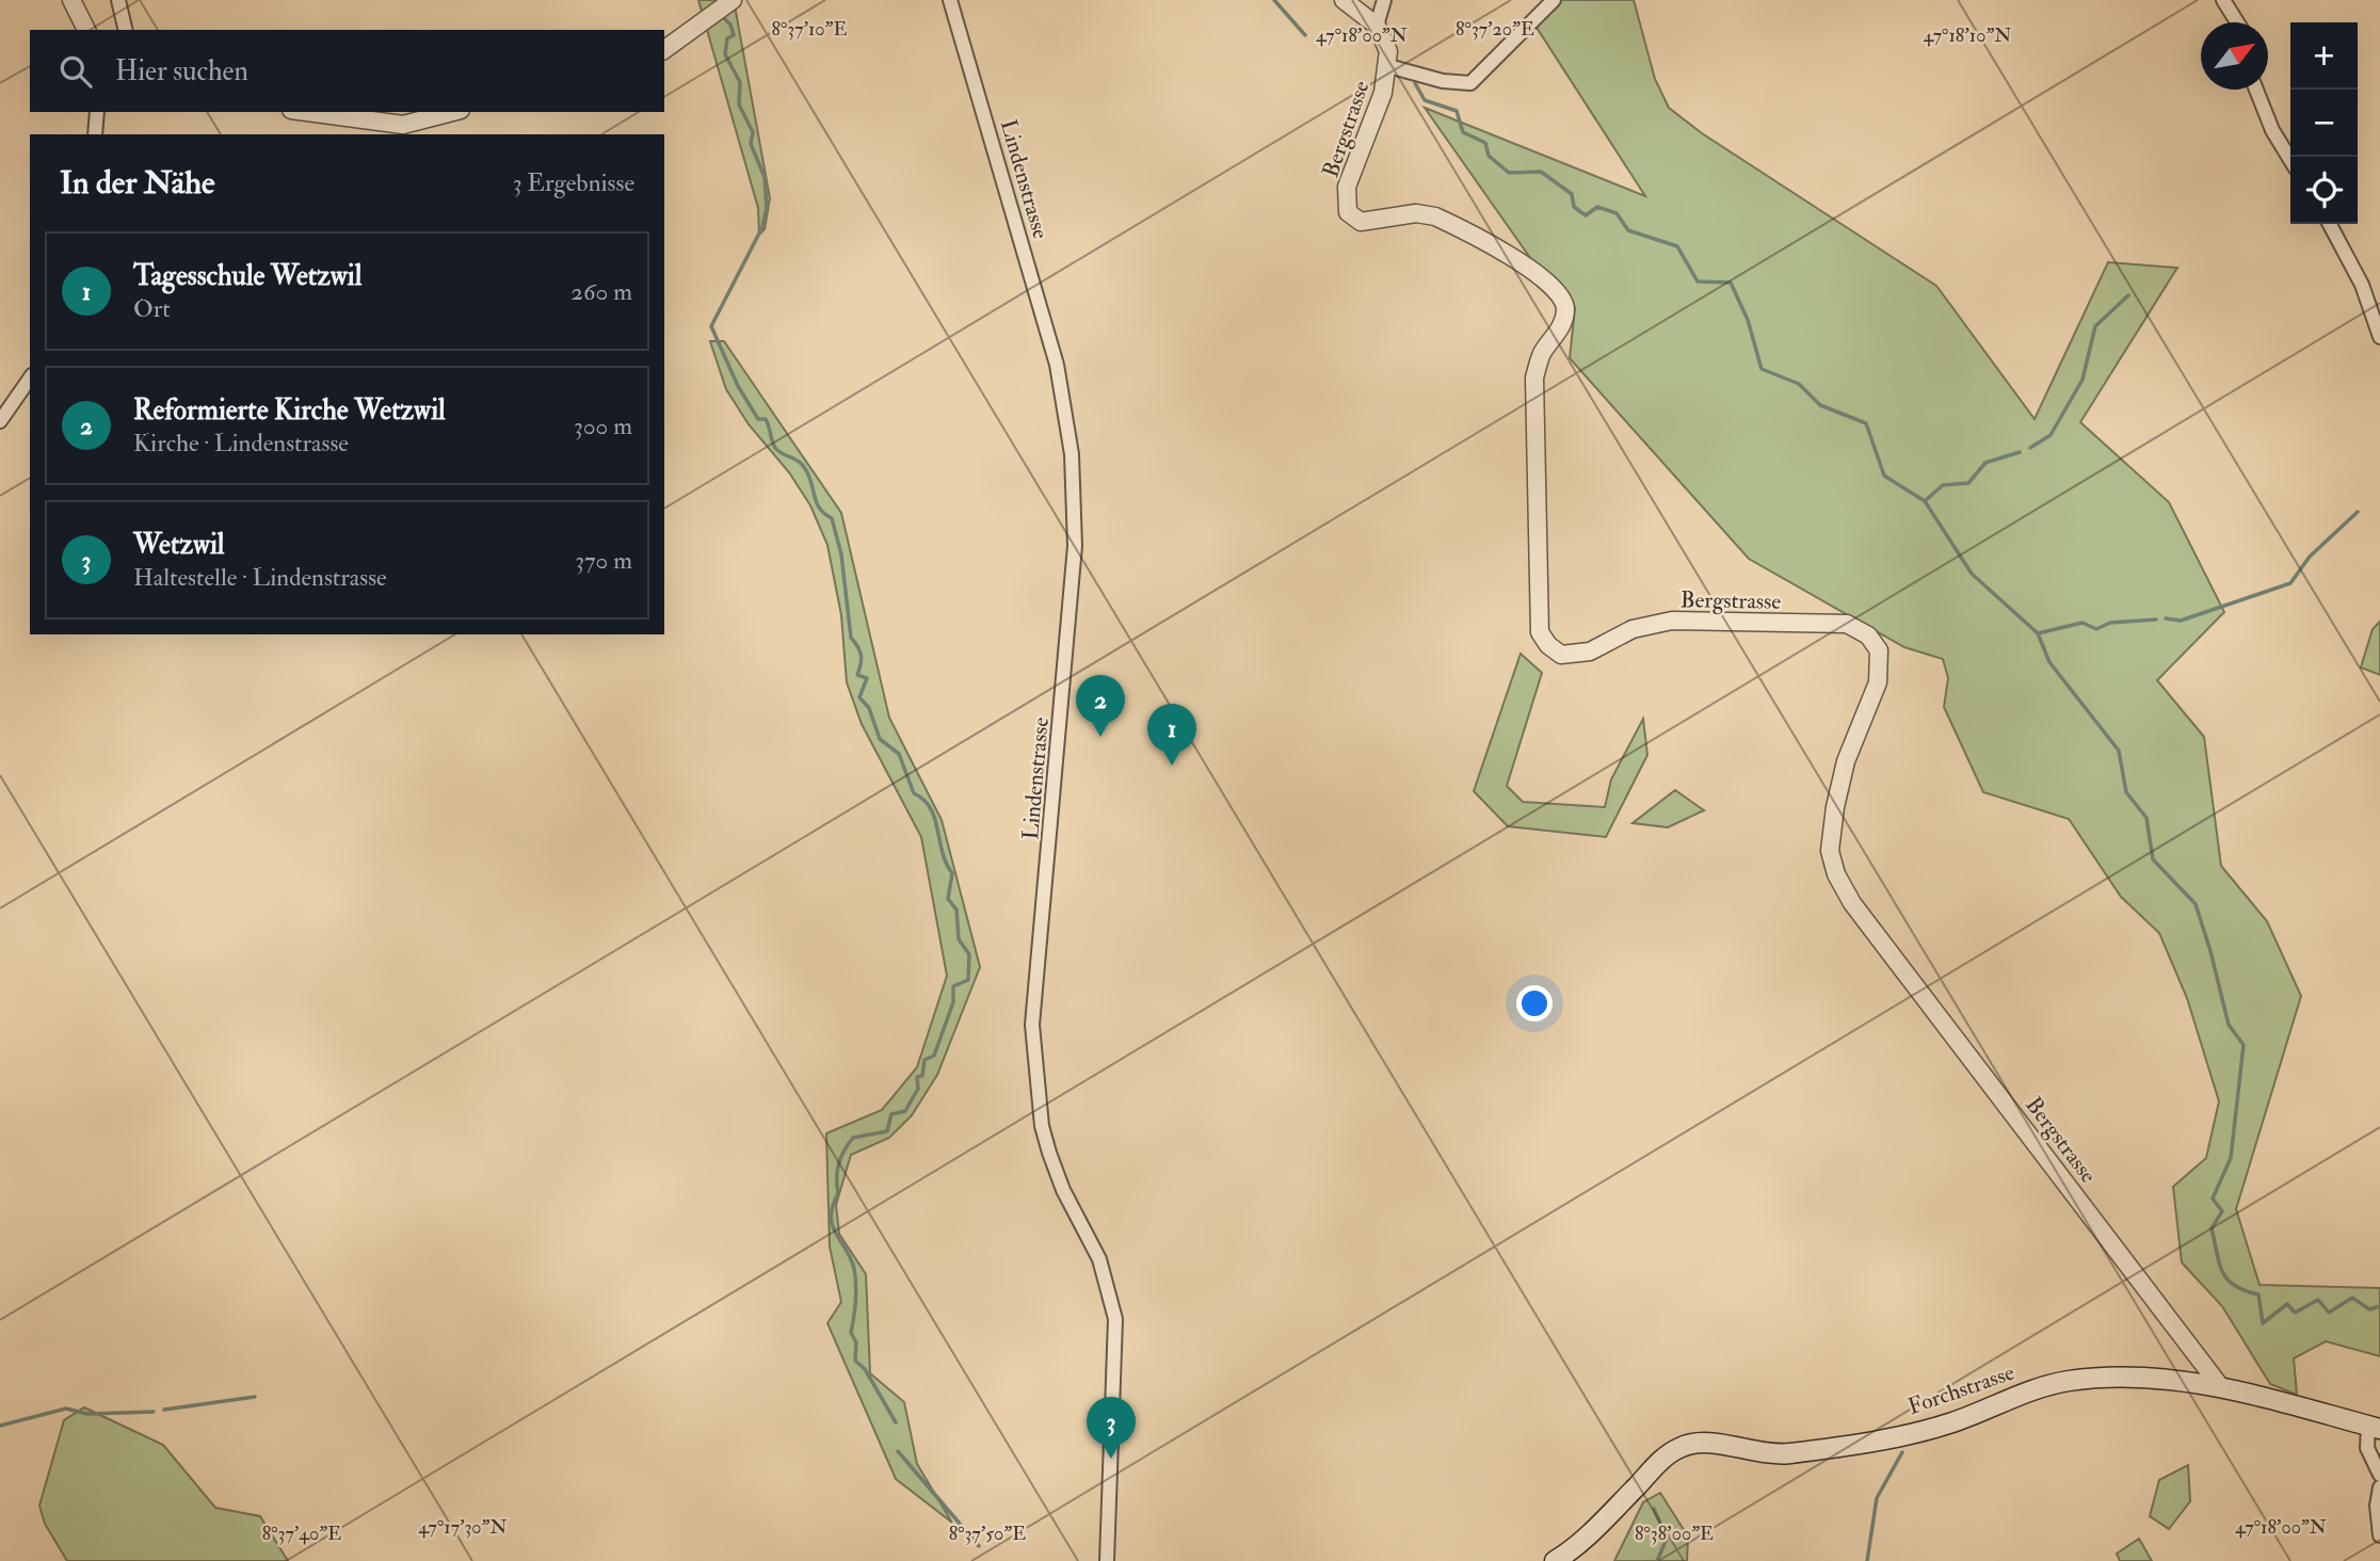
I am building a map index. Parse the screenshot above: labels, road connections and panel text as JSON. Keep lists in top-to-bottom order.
{
  "streets": {
    "main road": ["Forchstrasse"],
    "street": ["Bergstrasse", "Lindenstrasse"]
  },
  "crossings": [
    ["Bergstrasse", "Forchstrasse"]
  ],
  "north": "top right",
  "page": {
    "map_buttons": ["+", "−"],
    "search": "Hier suchen",
    "heading": ["In der Nähe", "3 Ergebnisse"],
    "list": [
      {
        "mark": "1",
        "name": "Tagesschule Wetzwil",
        "note": "Ort",
        "value": "260 m"
      },
      {
        "mark": "2",
        "name": "Reformierte Kirche Wetzwil",
        "note": "Kirche · Lindenstrasse",
        "value": "300 m"
      },
      {
        "mark": "3",
        "name": "Wetzwil",
        "note": "Haltestelle · Lindenstrasse",
        "value": "370 m"
      }
    ],
    "pins": ["2", "1", "3"]
  },
  "coordinates": [
    "8°37'10\"E",
    "8°37'20\"E",
    "47°18'00\"N",
    "47°18'10\"N",
    "47°17'30\"N",
    "8°37'40\"E",
    "8°37'50\"E",
    "8°38'00\"E"
  ]
}
